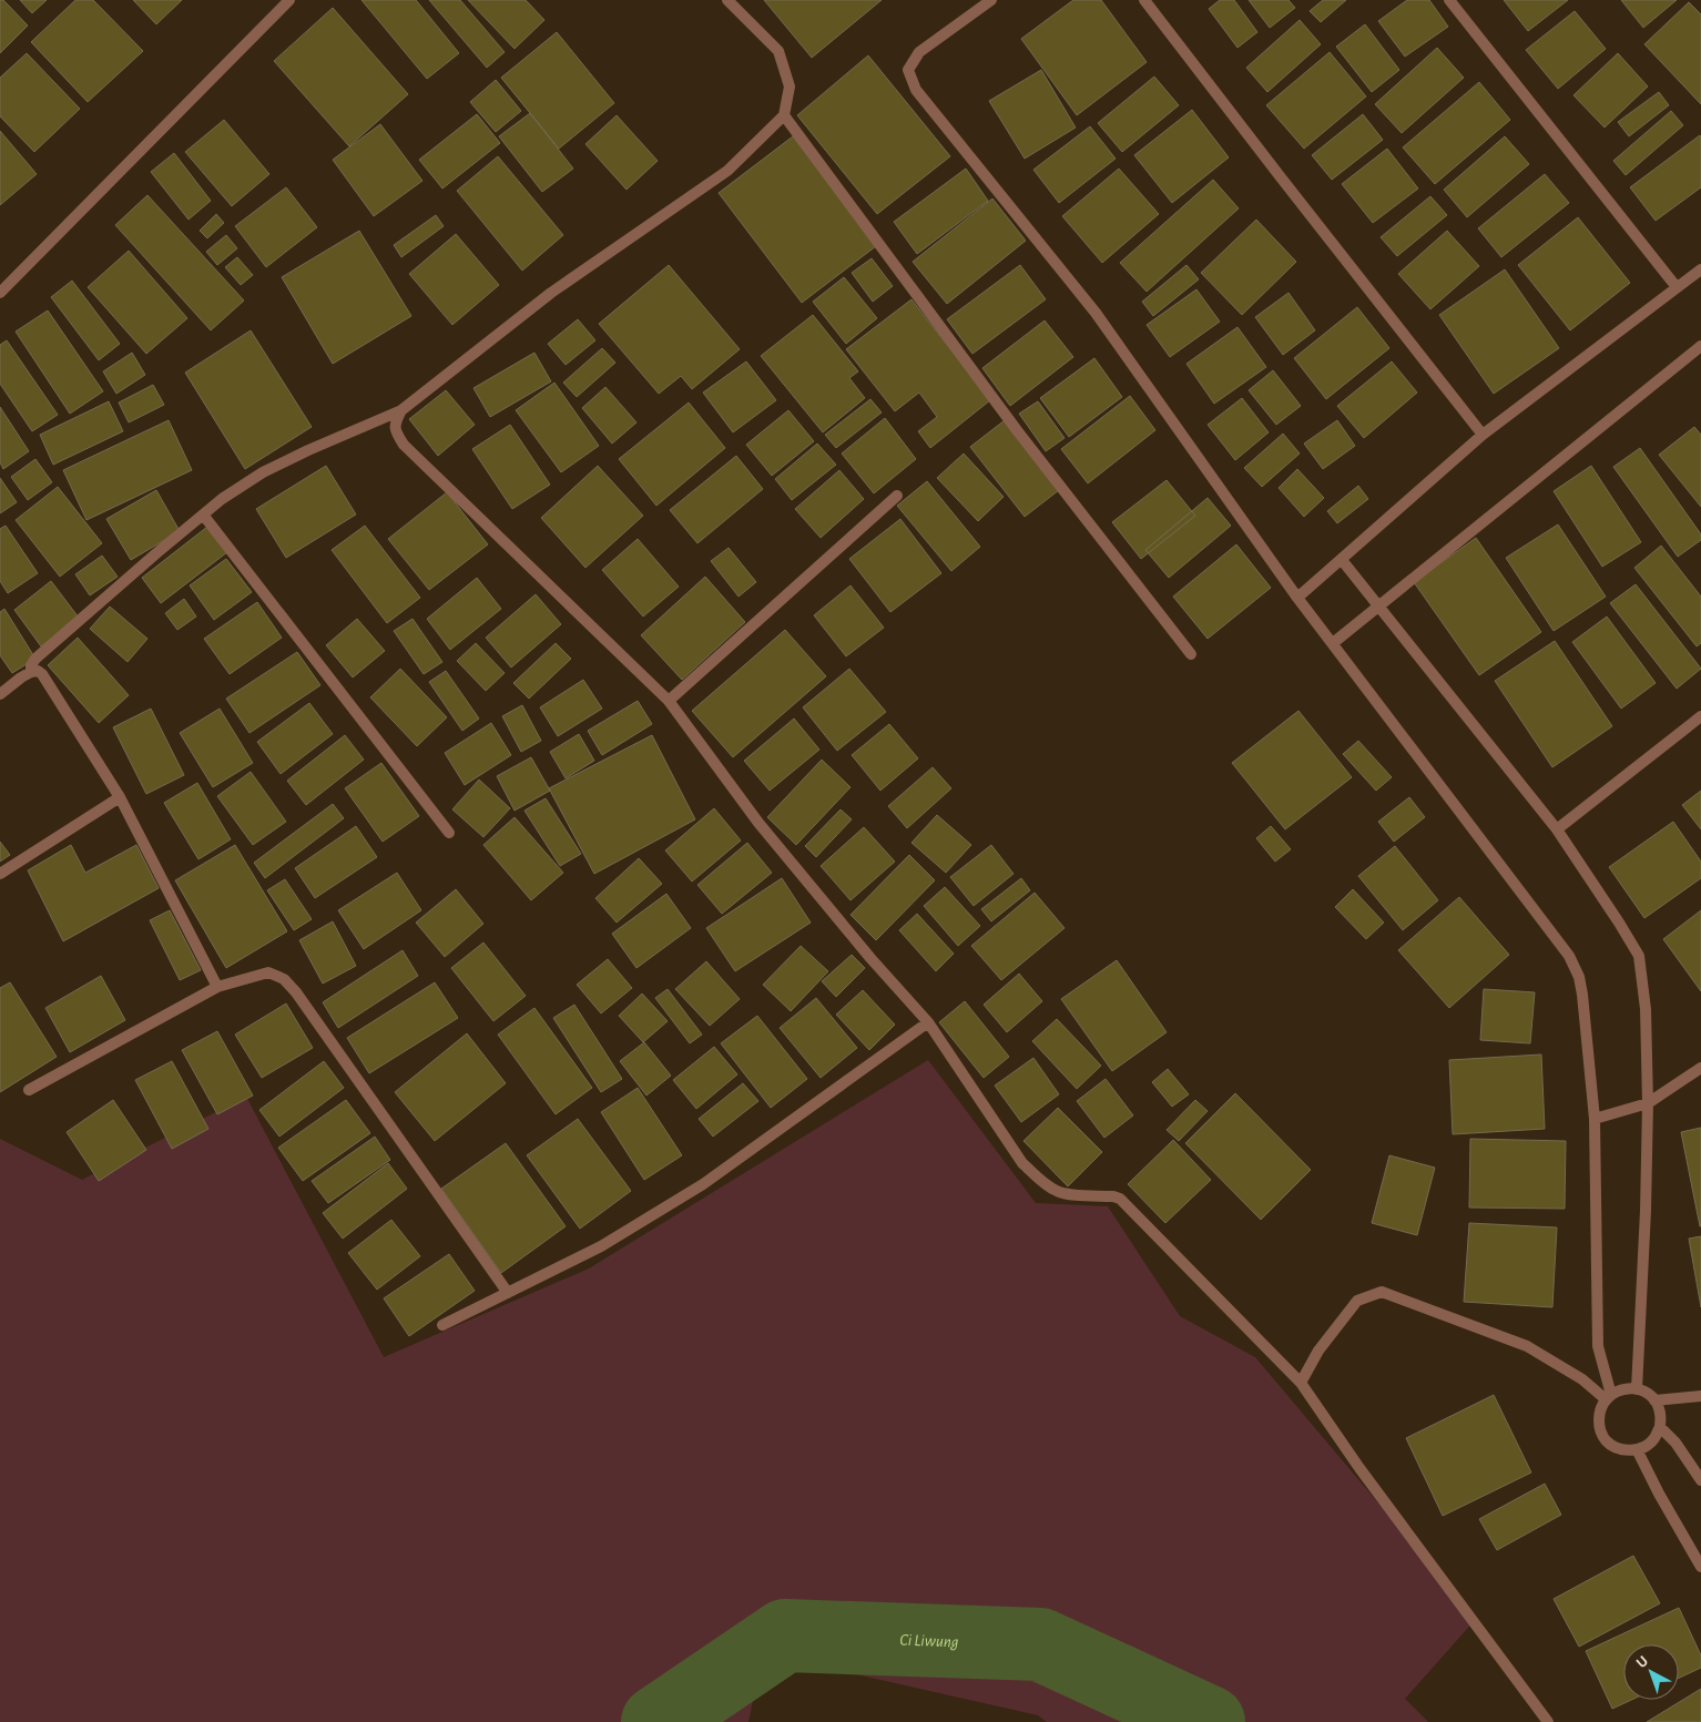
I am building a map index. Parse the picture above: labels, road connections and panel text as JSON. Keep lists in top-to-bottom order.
{
  "water": ["Ci Liwung"],
  "north": "top left"
}
